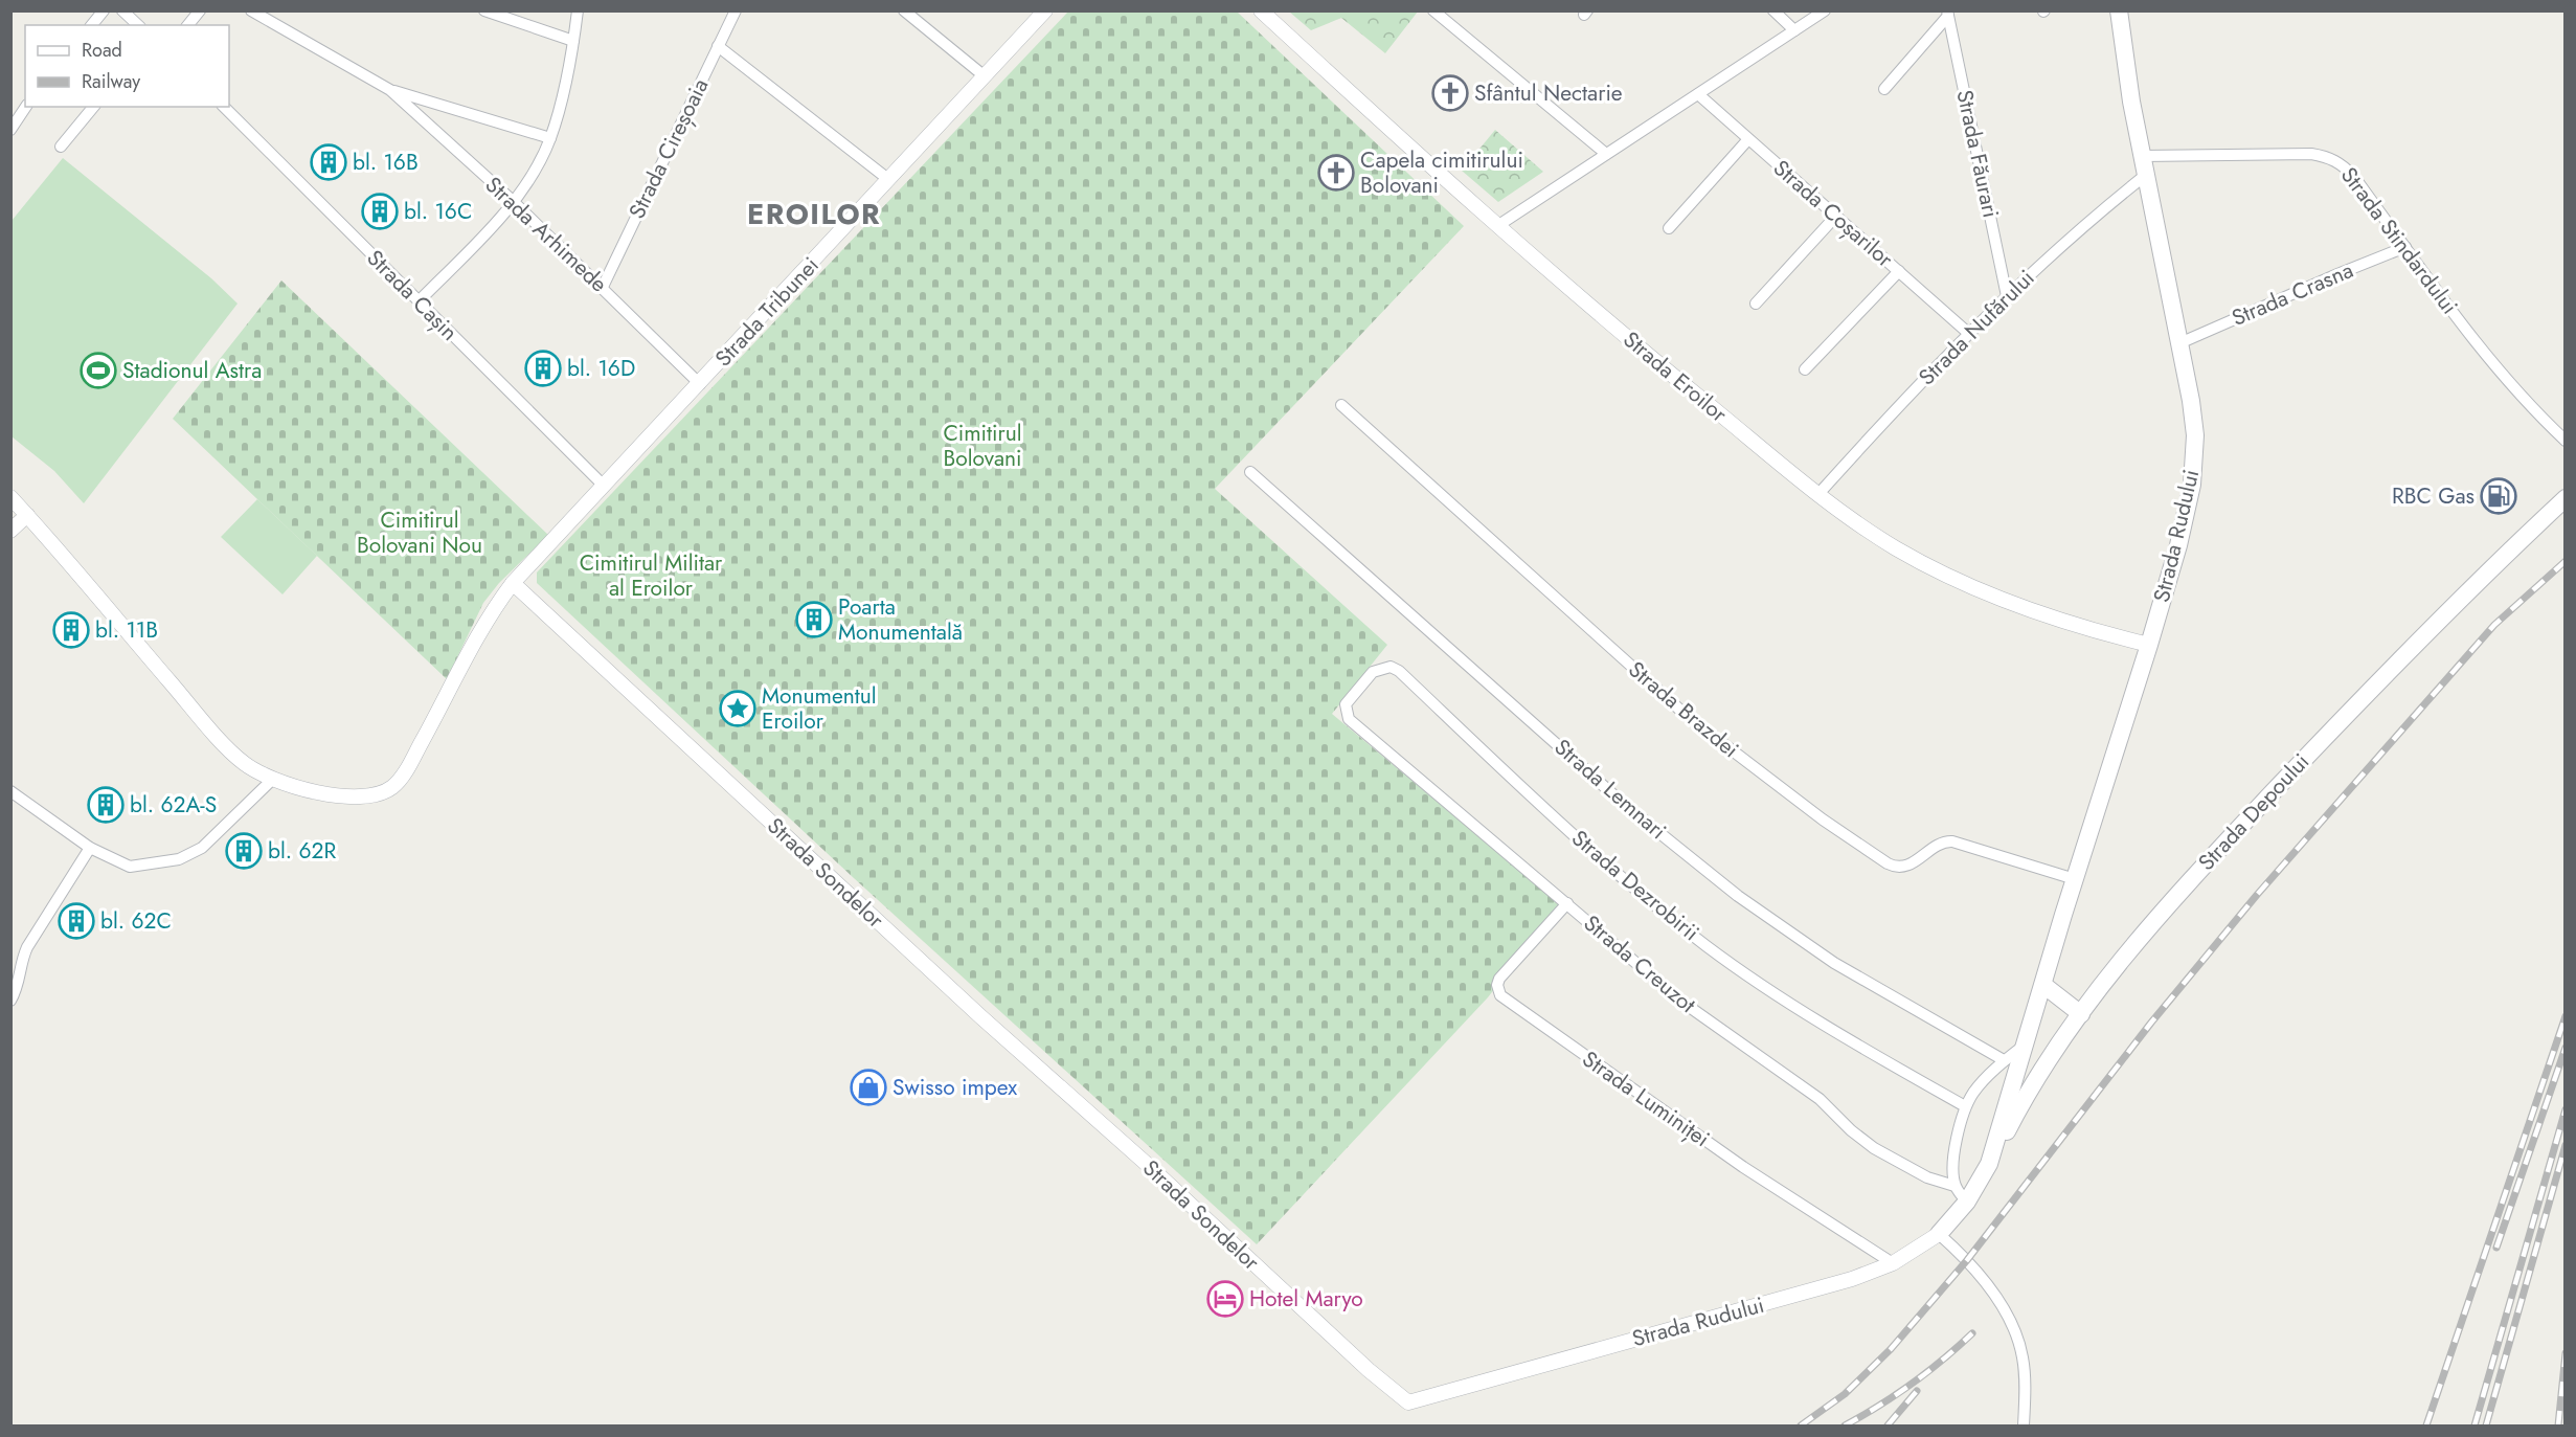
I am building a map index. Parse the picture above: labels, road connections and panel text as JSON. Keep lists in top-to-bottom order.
{
  "streets": {
    "main road": ["Strada Rudului", "Strada Depoului"],
    "street": [
      "Strada Cireșoaia",
      "Strada Făurari",
      "Strada Coșarilor",
      "Strada Arhimede",
      "Strada Stindardului",
      "Strada Crasna",
      "Strada Cașin",
      "Strada Tribunei",
      "Strada Nufărului",
      "Strada Eroilor",
      "Strada Brazdei",
      "Strada Lemnari",
      "Strada Sondelor",
      "Strada Dezrobirii",
      "Strada Creuzot",
      "Strada Luminiței"
    ]
  },
  "crossings": [
    ["Strada Cireșoaia", "Strada Arhimede"],
    ["Strada Făurari", "Strada Nufărului"],
    ["Strada Coșarilor", "Strada Nufărului"],
    ["Strada Arhimede", "Strada Tribunei"],
    ["Strada Stindardului", "Strada Crasna"],
    ["Strada Stindardului", "Strada Rudului"],
    ["Strada Crasna", "Strada Rudului"],
    ["Strada Cașin", "Strada Tribunei"],
    ["Strada Tribunei", "Strada Sondelor"],
    ["Strada Nufărului", "Strada Eroilor"],
    ["Strada Nufărului", "Strada Rudului"],
    ["Strada Eroilor", "Strada Rudului"],
    ["Strada Rudului", "Strada Brazdei"],
    ["Strada Rudului", "Strada Depoului"],
    ["Strada Rudului", "Strada Sondelor"],
    ["Strada Rudului", "Strada Luminiței"],
    ["Strada Dezrobirii", "Strada Creuzot"],
    ["Strada Creuzot", "Strada Luminiței"]
  ],
  "districts": ["EROILOR"],
  "parks": ["Cimitirul Bolovani", "Cimitirul Bolovani Nou", "Cimitirul Militar al Eroilor"],
  "places": {
    "church": ["Sfântul Nectarie", "Capela cimitirului Bolovani"],
    "building": [
      "bl. 16B",
      "bl. 16C",
      "bl. 16D",
      "Poarta Monumentală",
      "bl. 11B",
      "bl. 62A-S",
      "bl. 62R",
      "bl. 62C"
    ],
    "sports": ["Stadionul Astra"],
    "fuel station": ["RBC Gas"],
    "place": ["Monumentul Eroilor"],
    "shop": ["Swisso impex"],
    "hotel": ["Hotel Maryo"]
  },
  "legend": ["Road", "Railway"]
}
